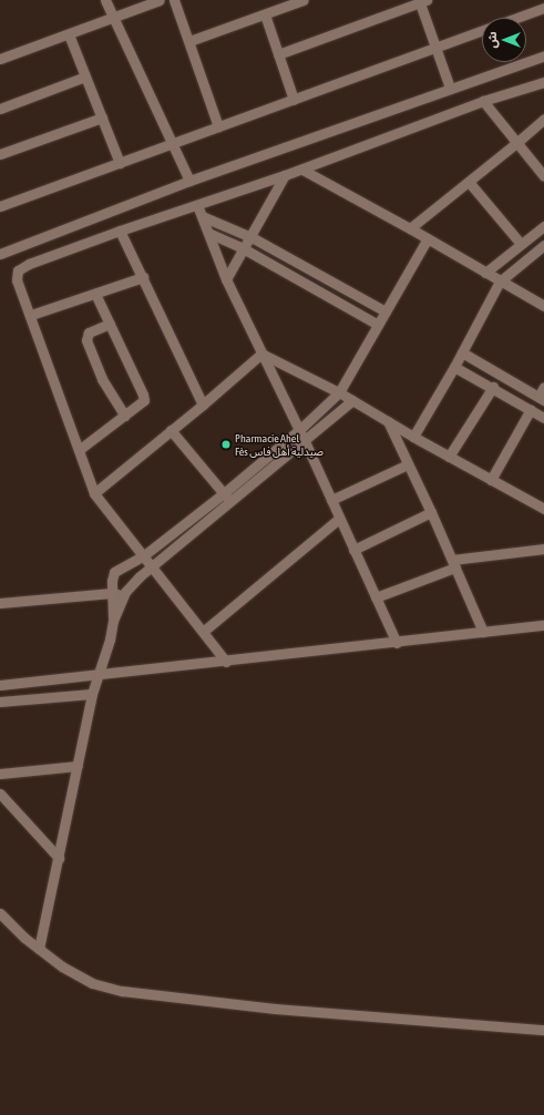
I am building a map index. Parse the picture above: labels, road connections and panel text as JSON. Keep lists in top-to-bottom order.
{
  "places": ["Pharmacie Ahel Fès صيدلية أهل فاس"],
  "north": "left"
}
